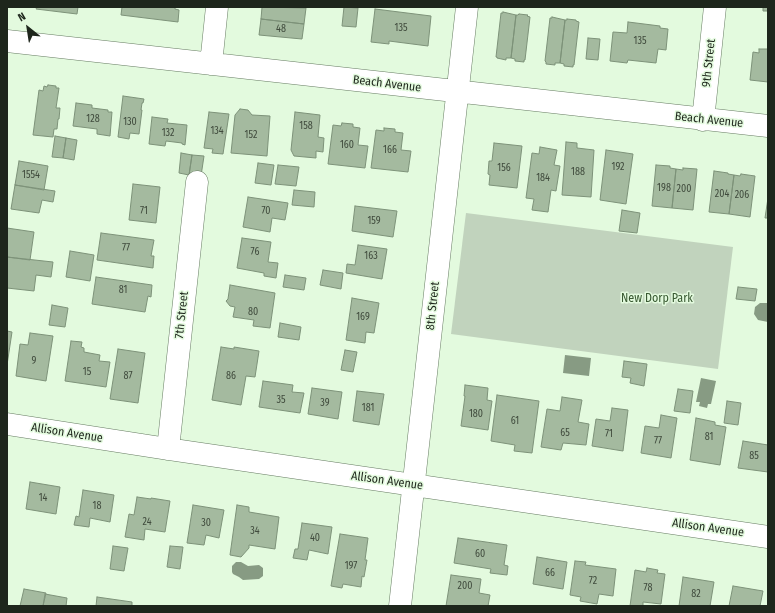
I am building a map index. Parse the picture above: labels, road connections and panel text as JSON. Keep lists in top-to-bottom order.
{
  "streets": {
    "street": [
      "9th Street",
      "Beach Avenue",
      "8th Street",
      "7th Street",
      "Allison Avenue"
    ]
  },
  "crossings": [
    ["9th Street", "Beach Avenue"],
    ["Beach Avenue", "8th Street"],
    ["8th Street", "Allison Avenue"],
    ["7th Street", "Allison Avenue"]
  ],
  "parks": ["New Dorp Park"],
  "house_numbers": [
    "135",
    "48",
    "135",
    "128",
    "130",
    "158",
    "134",
    "132",
    "152",
    "160",
    "166",
    "192",
    "156",
    "188",
    "1554",
    "184",
    "198",
    "200",
    "204",
    "206",
    "71",
    "70",
    "159",
    "77",
    "76",
    "163",
    "81",
    "80",
    "169",
    "9",
    "15",
    "87",
    "86",
    "35",
    "39",
    "181",
    "180",
    "61",
    "65",
    "71",
    "81",
    "77",
    "85",
    "14",
    "18",
    "24",
    "30",
    "34",
    "40",
    "60",
    "197",
    "66",
    "72",
    "200",
    "78",
    "82"
  ],
  "north": "top left"
}
